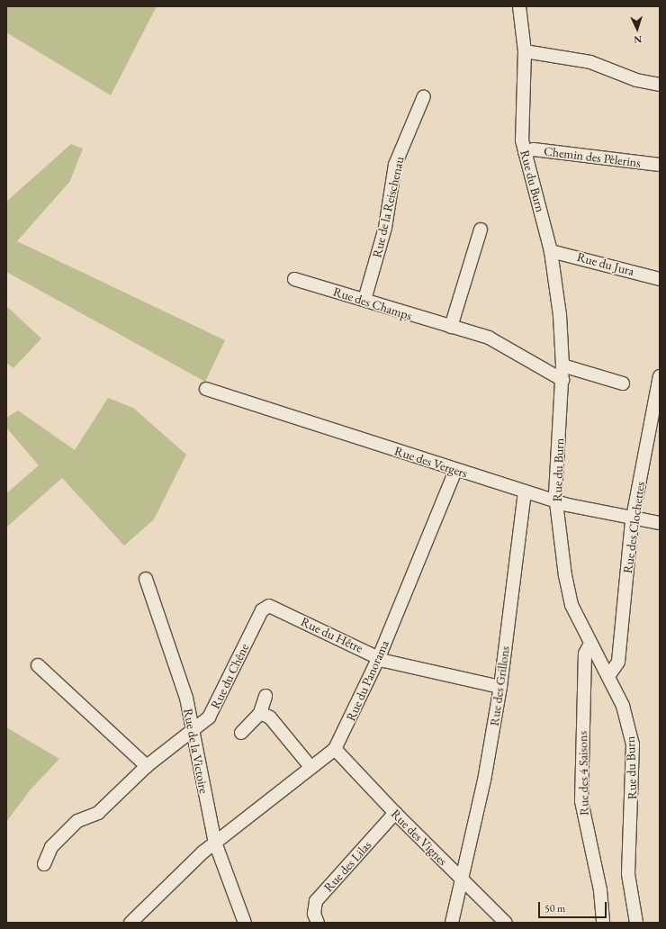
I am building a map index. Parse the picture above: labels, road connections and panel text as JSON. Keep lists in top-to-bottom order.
{
  "streets": {
    "street": [
      "Chemin des Pèlerins",
      "Rue du Burn",
      "Rue de la Reischenau",
      "Rue du Jura",
      "Rue des Champs",
      "Rue des Vergers",
      "Rue des Clochettes",
      "Rue du Hêtre",
      "Rue du Chêne",
      "Rue du Panorama",
      "Rue des Grillons",
      "Rue de la Victoire",
      "Rue des 4 Saisons",
      "Rue des Vignes",
      "Rue des Lilas"
    ]
  },
  "crossings": [
    ["Chemin des Pèlerins", "Rue du Burn"],
    ["Rue du Burn", "Rue du Jura"],
    ["Rue du Burn", "Rue des Champs"],
    ["Rue du Burn", "Rue des Vergers"],
    ["Rue du Burn", "Rue des Clochettes"],
    ["Rue du Burn", "Rue des 4 Saisons"],
    ["Rue de la Reischenau", "Rue des Champs"],
    ["Rue des Vergers", "Rue des Clochettes"],
    ["Rue des Vergers", "Rue du Panorama"],
    ["Rue des Vergers", "Rue des Grillons"],
    ["Rue du Hêtre", "Rue du Chêne"],
    ["Rue du Hêtre", "Rue du Panorama"],
    ["Rue du Hêtre", "Rue des Grillons"],
    ["Rue du Chêne", "Rue de la Victoire"],
    ["Rue du Panorama", "Rue de la Victoire"],
    ["Rue du Panorama", "Rue des Vignes"],
    ["Rue des Grillons", "Rue des Vignes"],
    ["Rue des Vignes", "Rue des Lilas"]
  ],
  "scale_bar": "50 m",
  "north": "bottom"
}
